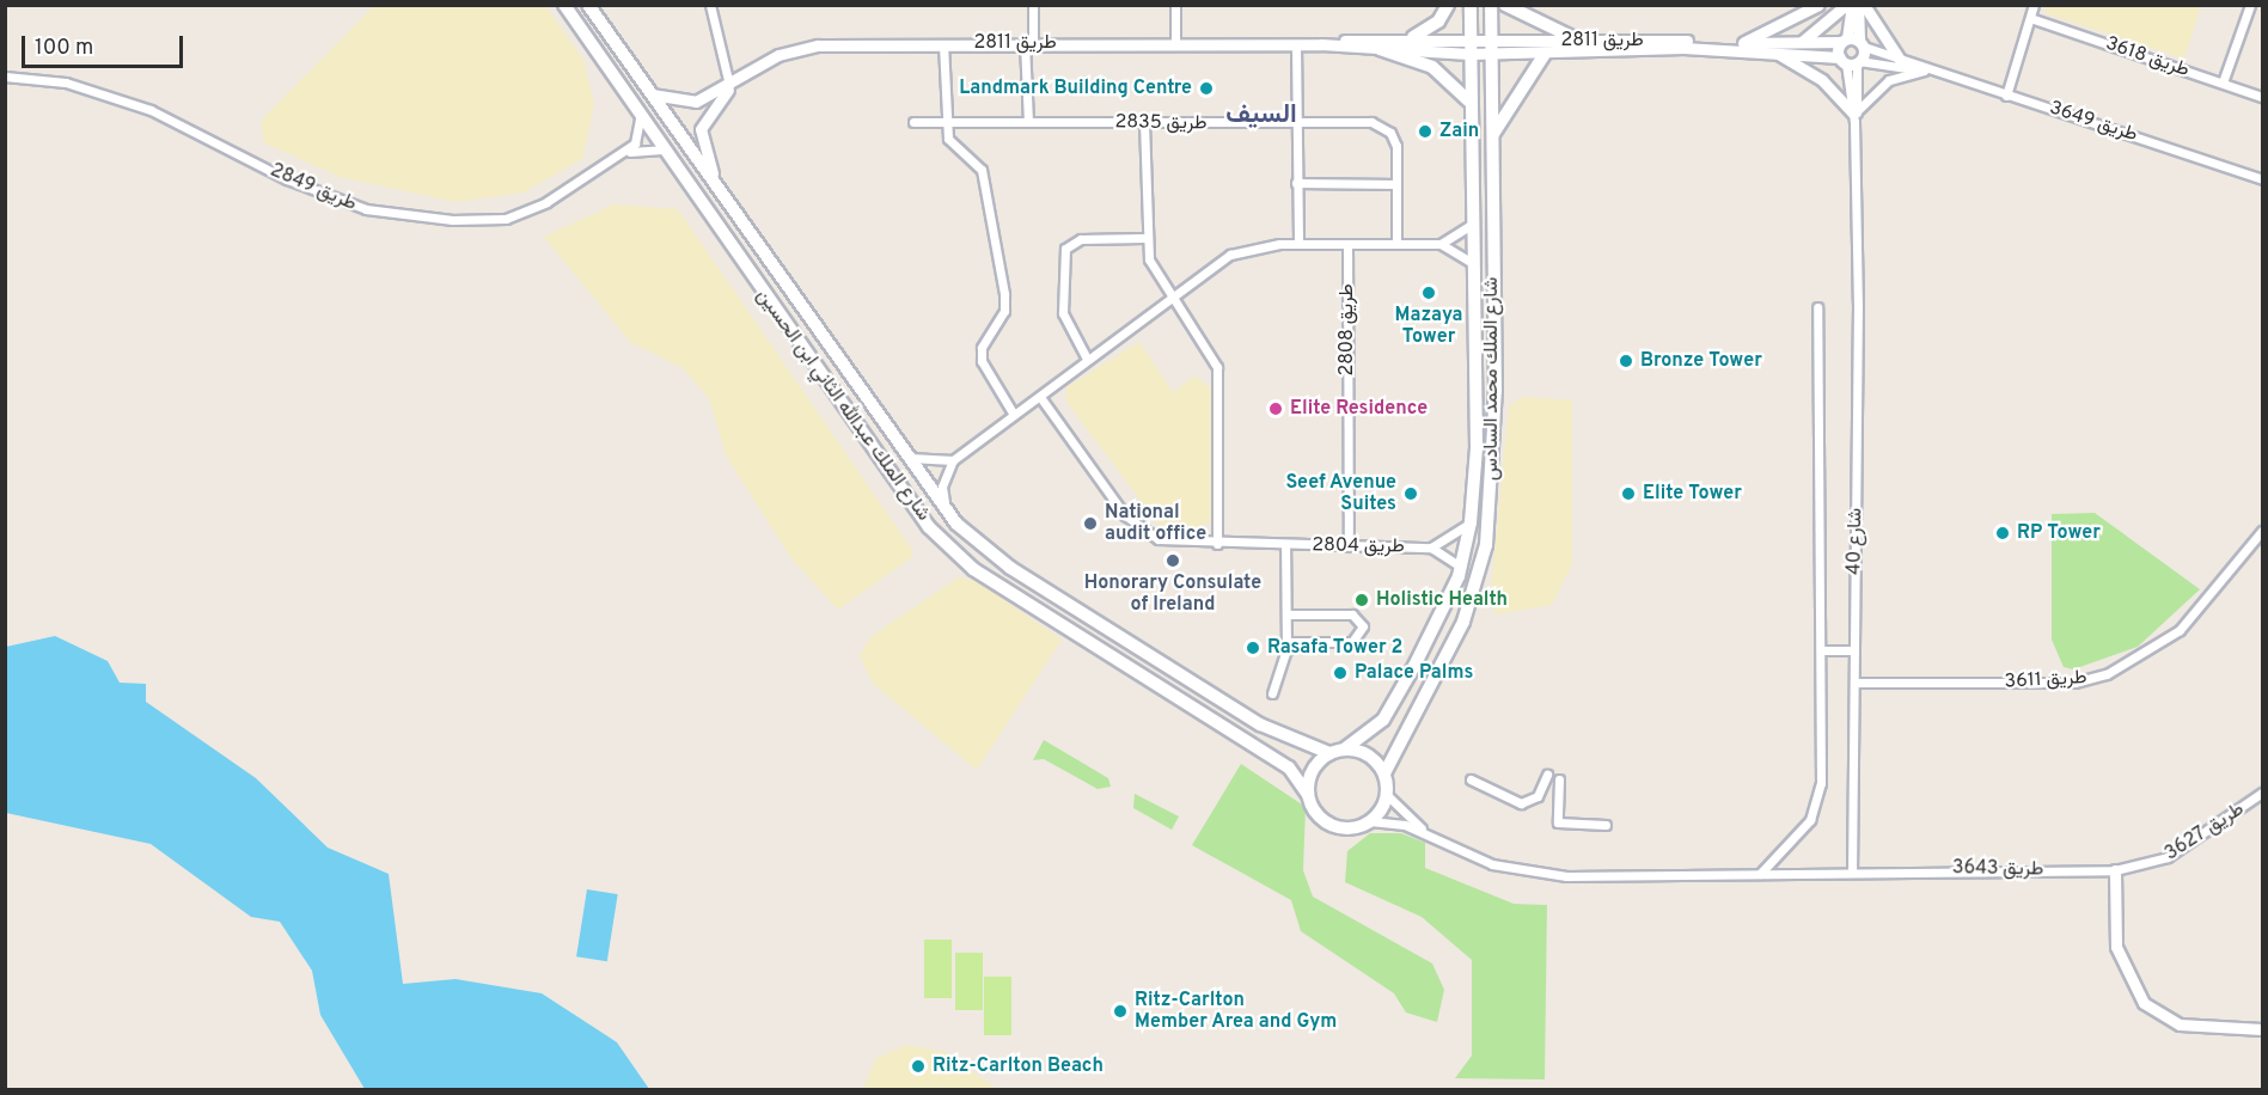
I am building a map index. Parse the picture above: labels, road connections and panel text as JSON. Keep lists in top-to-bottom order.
{
  "streets": {
    "main road": ["شارع الملك محمد السادس", "شارع الملك عبدالله الثاني ابن الحسين"],
    "street": [
      "طريق 2811",
      "طريق 3618",
      "طريق 3649",
      "طريق 2835",
      "طريق 2849",
      "طريق 2808",
      "شارع 40",
      "طريق 2804",
      "طريق 3611",
      "طريق 3627",
      "طريق 3643"
    ]
  },
  "crossings": [
    ["طريق 2811", "طريق 3649"],
    ["طريق 2811", "شارع الملك محمد السادس"],
    ["طريق 2811", "شارع الملك عبدالله الثاني ابن الحسين"],
    ["طريق 2811", "شارع 40"],
    ["طريق 3649", "شارع 40"],
    ["طريق 2849", "شارع الملك عبدالله الثاني ابن الحسين"],
    ["طريق 2808", "طريق 2804"],
    ["شارع الملك محمد السادس", "شارع الملك عبدالله الثاني ابن الحسين"],
    ["شارع 40", "طريق 3611"],
    ["شارع 40", "طريق 3643"],
    ["طريق 3627", "طريق 3643"]
  ],
  "districts": ["السيف"],
  "places": [
    "Landmark Building Centre",
    "Zain",
    "Mazaya Tower",
    "Bronze Tower",
    "Elite Residence",
    "Seef Avenue Suites",
    "Elite Tower",
    "National audit office",
    "RP Tower",
    "Honorary Consulate of Ireland",
    "Holistic Health",
    "Rasafa Tower 2",
    "Palace Palms",
    "Ritz-Carlton Member Area and Gym",
    "Ritz-Carlton Beach"
  ],
  "scale_bar": "100 m"
}
